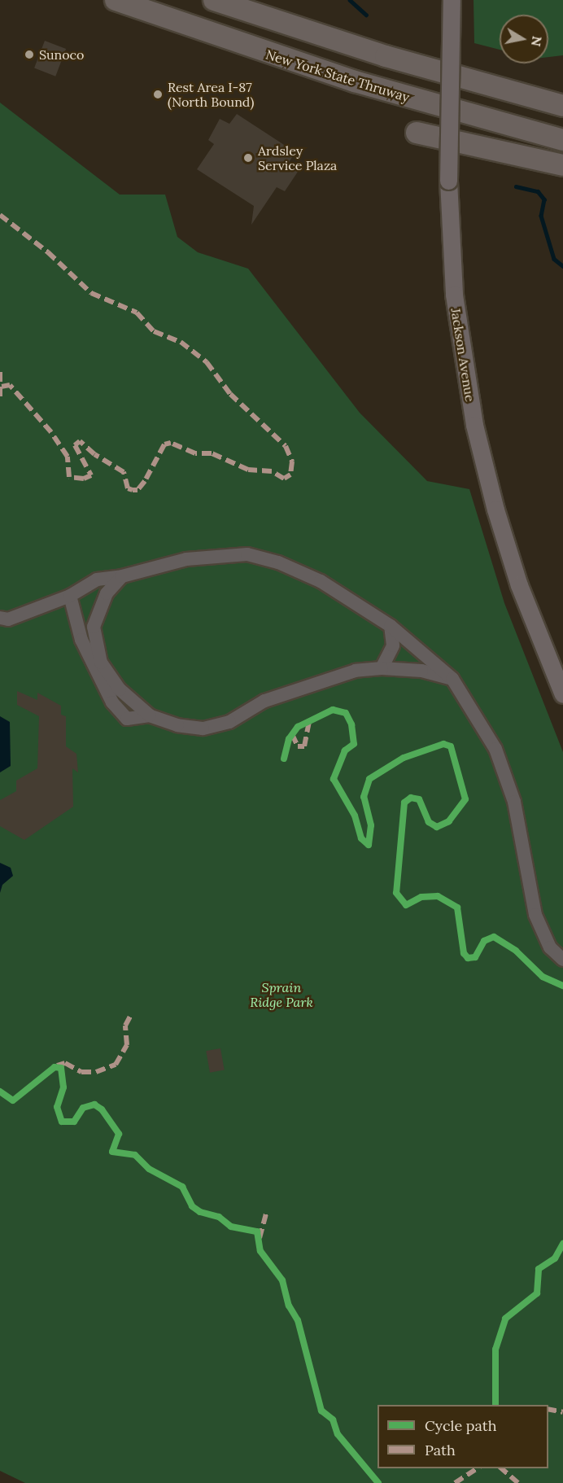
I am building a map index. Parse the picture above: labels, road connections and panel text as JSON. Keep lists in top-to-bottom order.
{
  "streets": {
    "highway": ["New York State Thruway"],
    "main road": ["Jackson Avenue"]
  },
  "parks": ["Sprain Ridge Park"],
  "places": ["Sunoco", "Rest Area I-87 (North Bound)", "Ardsley Service Plaza"],
  "legend": ["Cycle path", "Path"],
  "north": "right"
}
